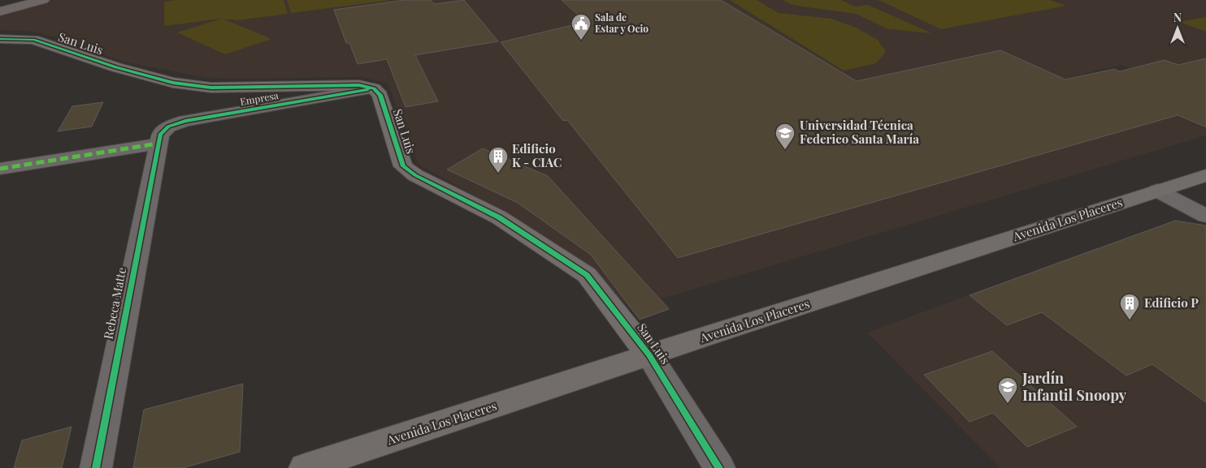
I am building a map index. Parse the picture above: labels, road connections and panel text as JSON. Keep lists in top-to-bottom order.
{
  "streets": {
    "street": [
      "San Luis",
      "Empresa",
      "Avenida Los Placeres",
      "Rebeca Matte"
    ]
  },
  "crossings": [
    ["San Luis", "Empresa"],
    ["San Luis", "Avenida Los Placeres"],
    ["Empresa", "Rebeca Matte"]
  ],
  "places": {
    "public building": ["Sala de Estar y Ocio"],
    "school or university": ["Universidad Técnica Federico Santa María", "Jardín Infantil Snoopy"],
    "building": ["Edificio K - CIAC", "Edificio P"]
  },
  "north": "top"
}
